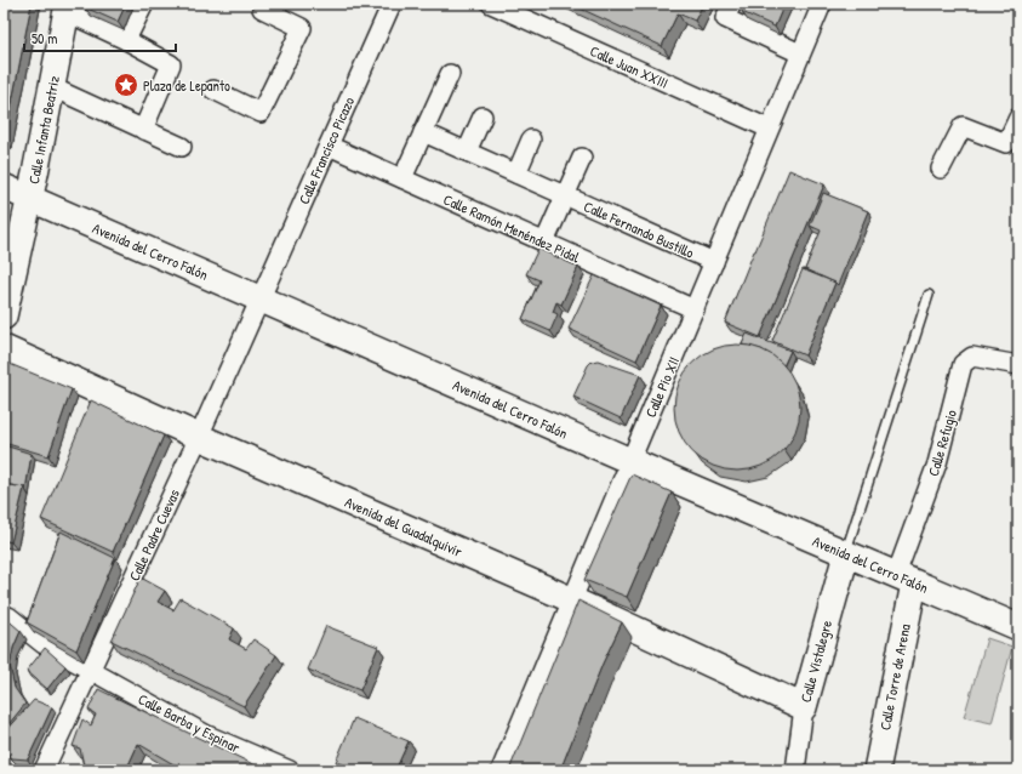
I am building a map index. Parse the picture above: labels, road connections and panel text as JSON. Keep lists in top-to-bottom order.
{
  "streets": {
    "street": [
      "Calle Juan XXIII",
      "Calle Infanta Beatriz",
      "Calle Francisco Picazo",
      "Calle Ramón Menéndez Pidal",
      "Calle Fernando Bustillo",
      "Avenida del Cerro Falón",
      "Calle Pio XII",
      "Calle Refugio",
      "Avenida del Guadalquivir",
      "Calle Padre Cuevas",
      "Calle Vistalegre",
      "Calle Torre de Arena",
      "Calle Barba y Espinar"
    ]
  },
  "crossings": [
    ["Calle Juan XXIII", "Calle Pio XII"],
    ["Calle Infanta Beatriz", "Avenida del Cerro Falón"],
    ["Calle Francisco Picazo", "Calle Ramón Menéndez Pidal"],
    ["Calle Francisco Picazo", "Avenida del Cerro Falón"],
    ["Calle Francisco Picazo", "Calle Padre Cuevas"],
    ["Calle Ramón Menéndez Pidal", "Calle Fernando Bustillo"],
    ["Calle Ramón Menéndez Pidal", "Calle Pio XII"],
    ["Calle Fernando Bustillo", "Calle Pio XII"],
    ["Avenida del Cerro Falón", "Calle Pio XII"],
    ["Avenida del Cerro Falón", "Calle Refugio"],
    ["Avenida del Cerro Falón", "Calle Padre Cuevas"],
    ["Avenida del Cerro Falón", "Calle Vistalegre"],
    ["Avenida del Cerro Falón", "Calle Torre de Arena"],
    ["Calle Pio XII", "Avenida del Guadalquivir"],
    ["Calle Refugio", "Calle Torre de Arena"],
    ["Avenida del Guadalquivir", "Calle Padre Cuevas"],
    ["Avenida del Guadalquivir", "Calle Vistalegre"],
    ["Calle Padre Cuevas", "Calle Barba y Espinar"]
  ],
  "places": {
    "place": ["Plaza de Lepanto"]
  },
  "scale_bar": "50 m"
}
